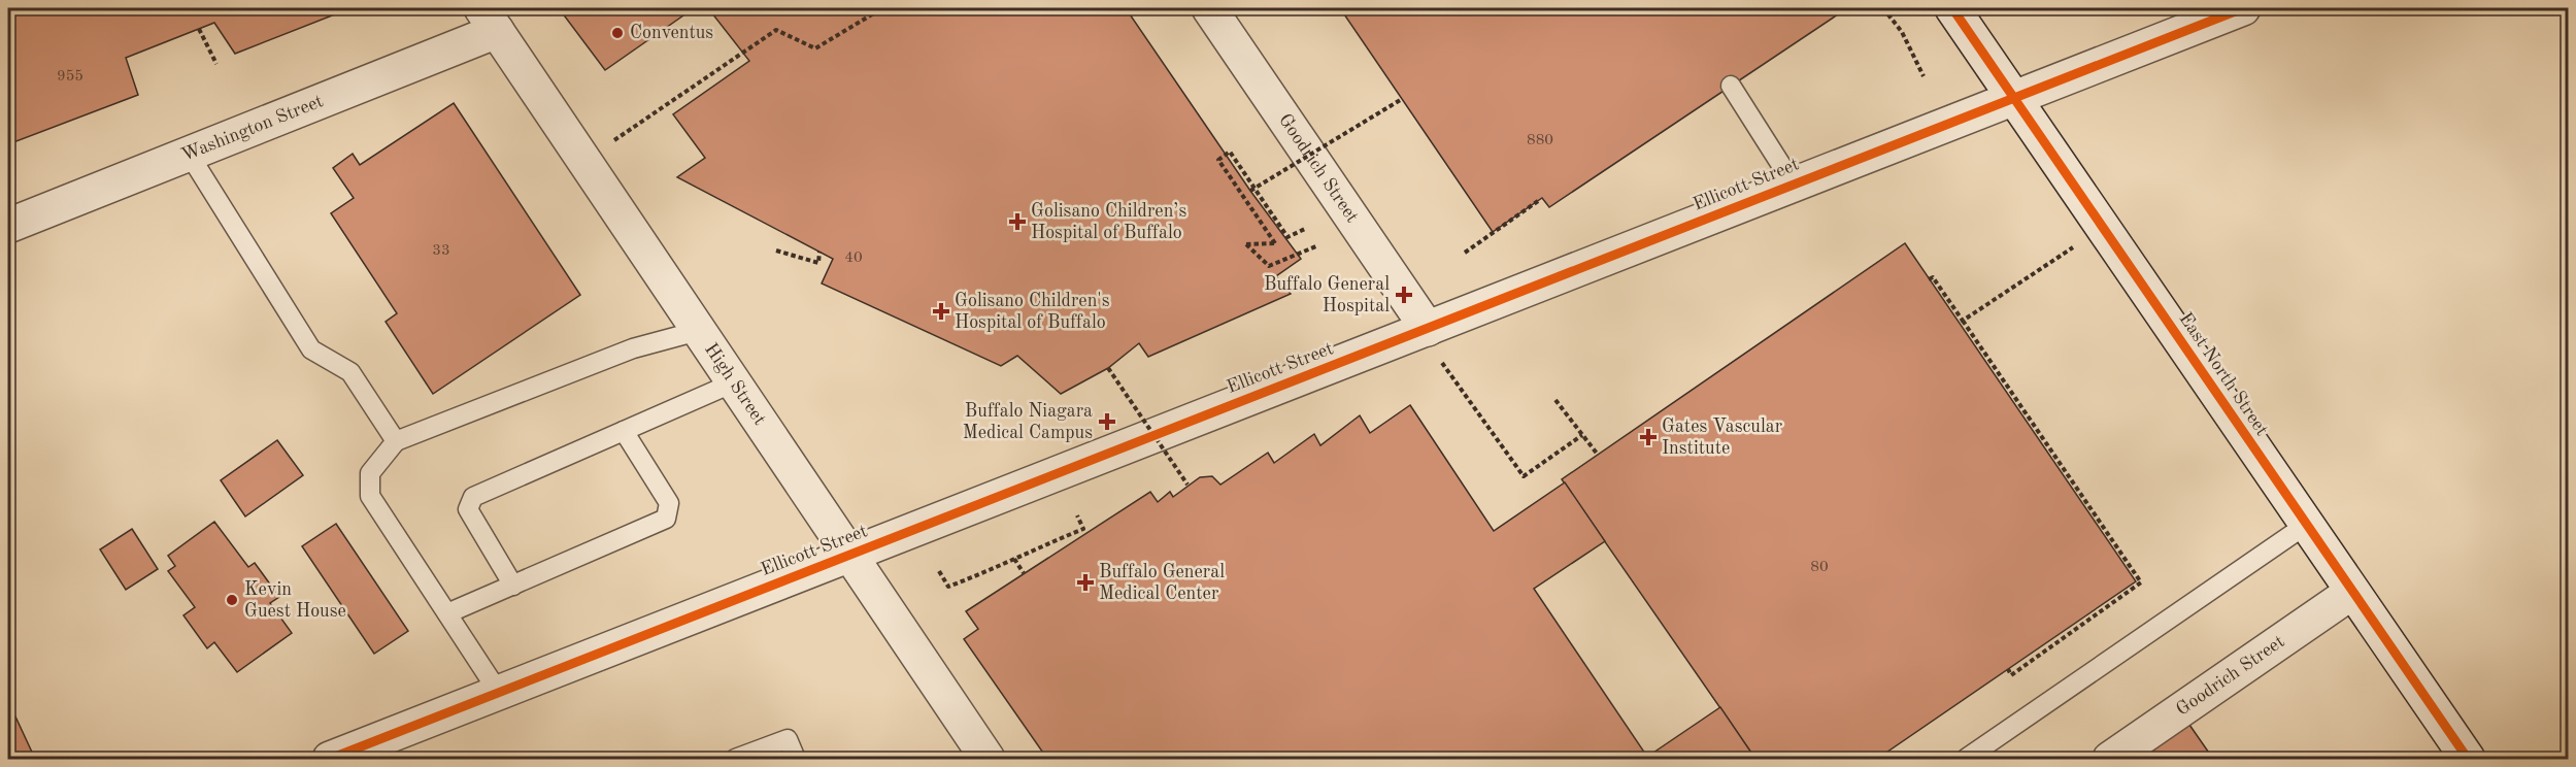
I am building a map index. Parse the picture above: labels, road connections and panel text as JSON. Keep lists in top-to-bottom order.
{
  "streets": {
    "street": [
      "Washington Street",
      "Goodrich Street",
      "Ellicott Street",
      "East North Street",
      "High Street"
    ]
  },
  "crossings": [
    ["Washington Street", "High Street"],
    ["Goodrich Street", "Ellicott Street"],
    ["Goodrich Street", "East North Street"],
    ["Ellicott Street", "East North Street"],
    ["Ellicott Street", "High Street"]
  ],
  "places": {
    "other": ["Conventus", "Kevin Guest House"],
    "health": [
      "Golisano Children’s Hospital of Buffalo",
      "Buffalo General Hospital",
      "Golisano Children's Hospital of Buffalo",
      "Buffalo Niagara Medical Campus",
      "Gates Vascular Institute",
      "Buffalo General Medical Center"
    ]
  },
  "house_numbers": [
    "955",
    "880",
    "33",
    "40",
    "80"
  ]
}
